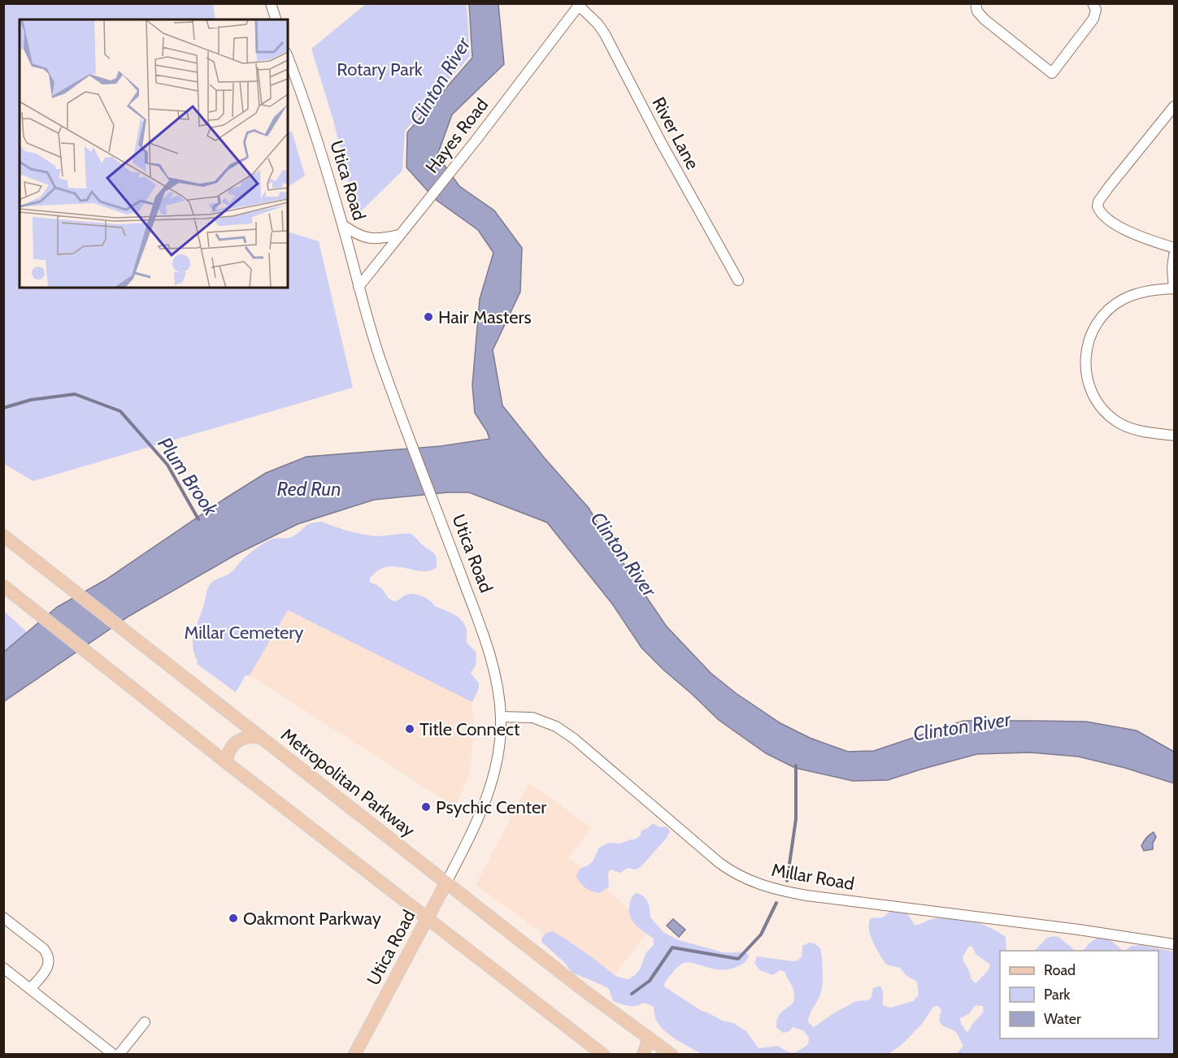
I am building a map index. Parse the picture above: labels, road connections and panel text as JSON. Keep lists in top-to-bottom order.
{
  "streets": {
    "main road": ["Utica Road", "Metropolitan Parkway"],
    "street": ["River Lane", "Hayes Road", "Millar Road"]
  },
  "crossings": [
    ["River Lane", "Hayes Road"],
    ["Hayes Road", "Utica Road"],
    ["Utica Road", "Metropolitan Parkway"],
    ["Utica Road", "Millar Road"]
  ],
  "water": ["Clinton River", "Plum Brook", "Red Run"],
  "parks": ["Rotary Park", "Millar Cemetery"],
  "places": [
    "Hair Masters",
    "Title Connect",
    "Psychic Center",
    "Oakmont Parkway"
  ],
  "legend": ["Road", "Park", "Water"]
}
